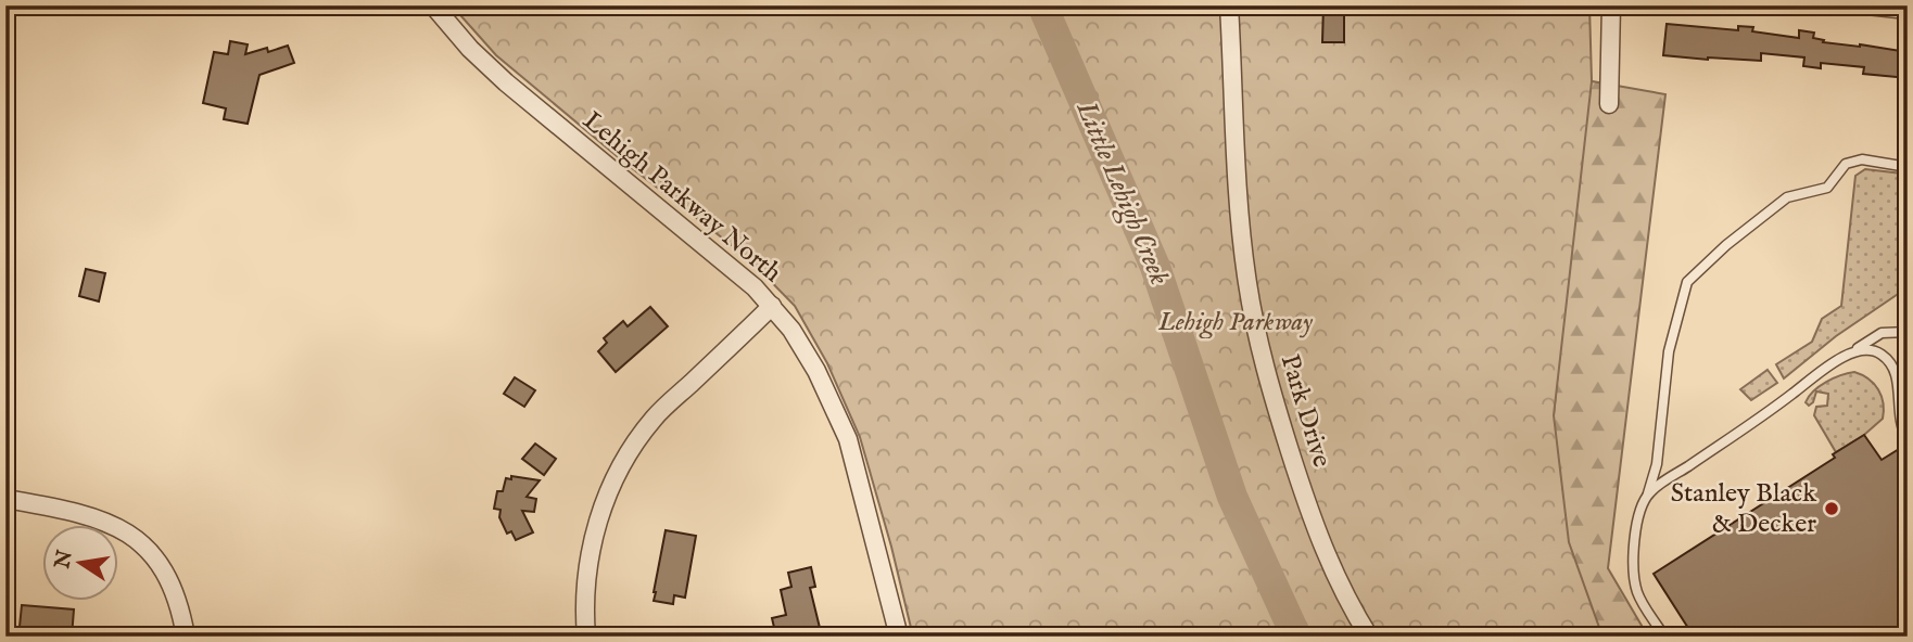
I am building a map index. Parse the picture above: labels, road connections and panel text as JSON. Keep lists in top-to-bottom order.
{
  "streets": {
    "street": ["Lehigh Parkway North", "Park Drive"]
  },
  "water": ["Little Lehigh Creek"],
  "parks": ["Lehigh Parkway"],
  "places": ["Stanley Black & Decker"],
  "north": "left"
}
